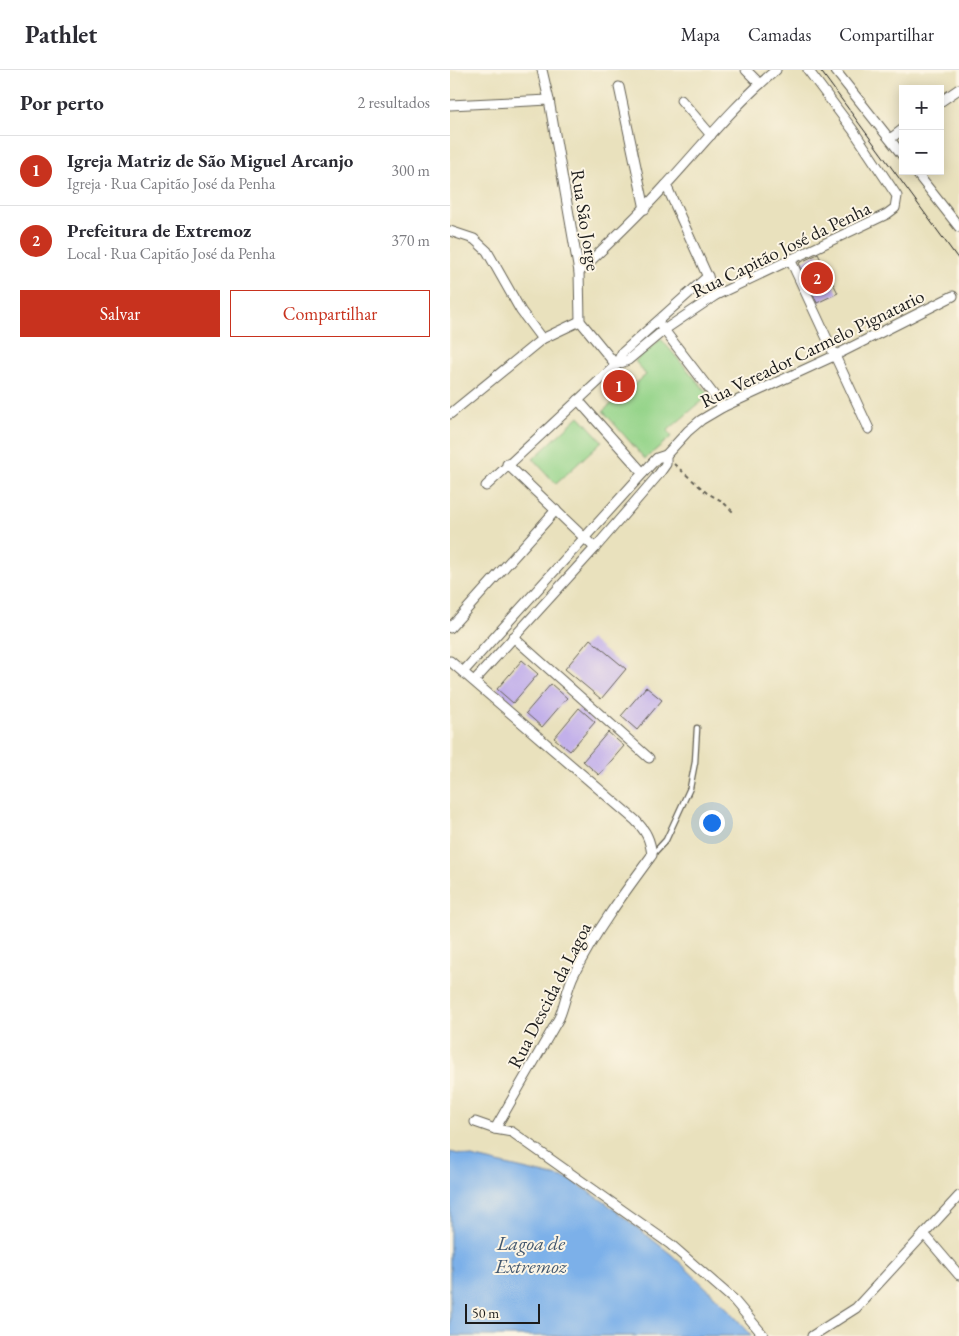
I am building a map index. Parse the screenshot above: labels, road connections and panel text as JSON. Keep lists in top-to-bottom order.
{
  "streets": {
    "street": [
      "Rua São Jorge",
      "Rua Capitão José da Penha",
      "Rua Vereador Carmelo Pignatario",
      "Rua Descida da Lagoa"
    ]
  },
  "water": ["Lagoa de Extremoz"],
  "scale_bar": "50 m",
  "page": {
    "header": "Pathlet",
    "nav": ["Mapa", "Camadas", "Compartilhar"],
    "heading": ["Por perto", "2 resultados"],
    "map_buttons": ["+", "−"],
    "list": [
      {
        "mark": "1",
        "name": "Igreja Matriz de São Miguel Arcanjo",
        "note": "Igreja · Rua Capitão José da Penha",
        "value": "300 m"
      },
      {
        "mark": "2",
        "name": "Prefeitura de Extremoz",
        "note": "Local · Rua Capitão José da Penha",
        "value": "370 m"
      }
    ],
    "pins": ["2", "1"],
    "buttons": ["Salvar", "Compartilhar"],
    "scale": "50 m"
  }
}
